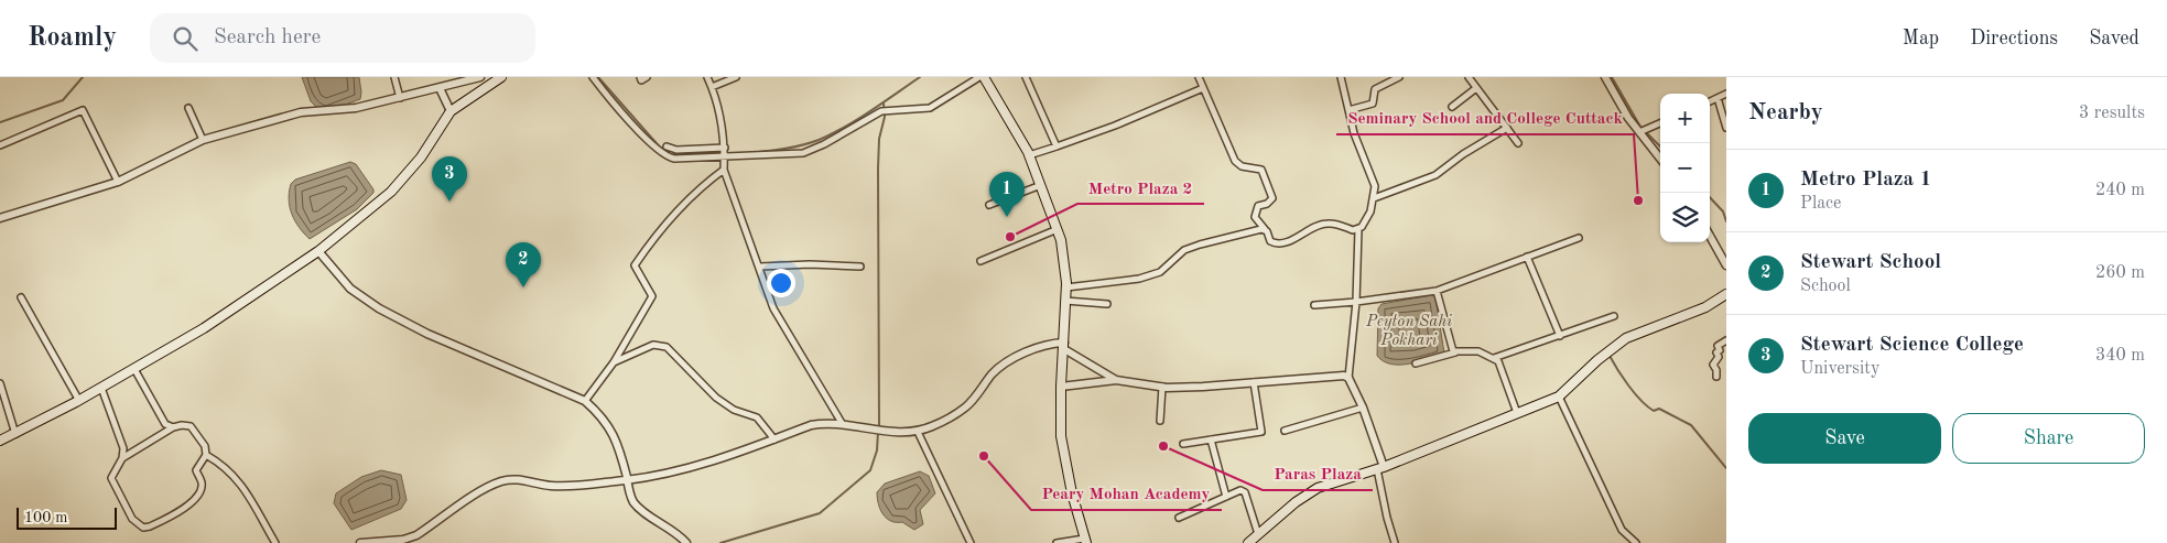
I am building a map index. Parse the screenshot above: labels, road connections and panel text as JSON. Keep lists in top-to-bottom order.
{
  "water": ["Peyton Sahi Pokhari"],
  "places": [
    "Seminary School and College Cuttack",
    "Metro Plaza 2",
    "Paras Plaza",
    "Peary Mohan Academy"
  ],
  "scale_bar": "100 m",
  "page": {
    "header": "Roamly",
    "search": "Search here",
    "nav": ["Map", "Directions", "Saved"],
    "heading": ["Nearby", "3 results"],
    "map_buttons": ["+", "−"],
    "list": [
      {
        "mark": "1",
        "name": "Metro Plaza 1",
        "note": "Place",
        "value": "240 m"
      },
      {
        "mark": "2",
        "name": "Stewart School",
        "note": "School",
        "value": "260 m"
      },
      {
        "mark": "3",
        "name": "Stewart Science College",
        "note": "University",
        "value": "340 m"
      }
    ],
    "pins": ["3", "1", "2"],
    "buttons": ["Save", "Share"],
    "scale": "100 m"
  }
}
